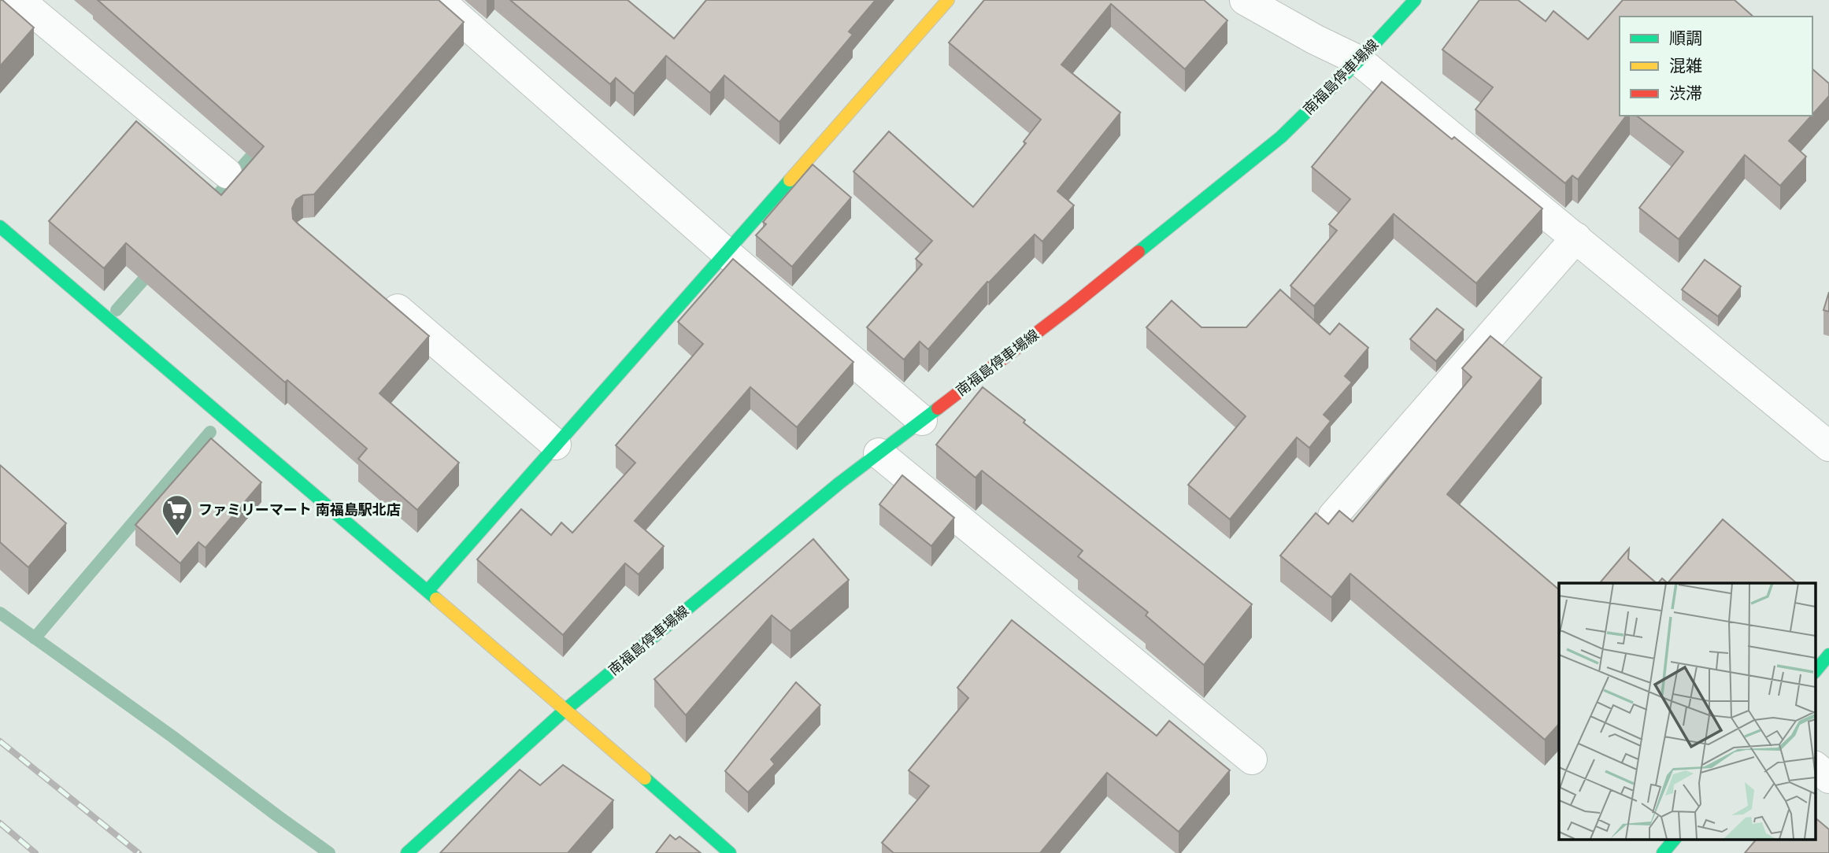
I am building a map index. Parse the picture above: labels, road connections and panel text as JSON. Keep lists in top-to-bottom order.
{
  "streets": {
    "street": ["南福島停車場線"]
  },
  "places": {
    "supermarket": ["ファミリーマート 南福島駅北店"]
  },
  "legend": ["順調", "混雑", "渋滞"]
}
